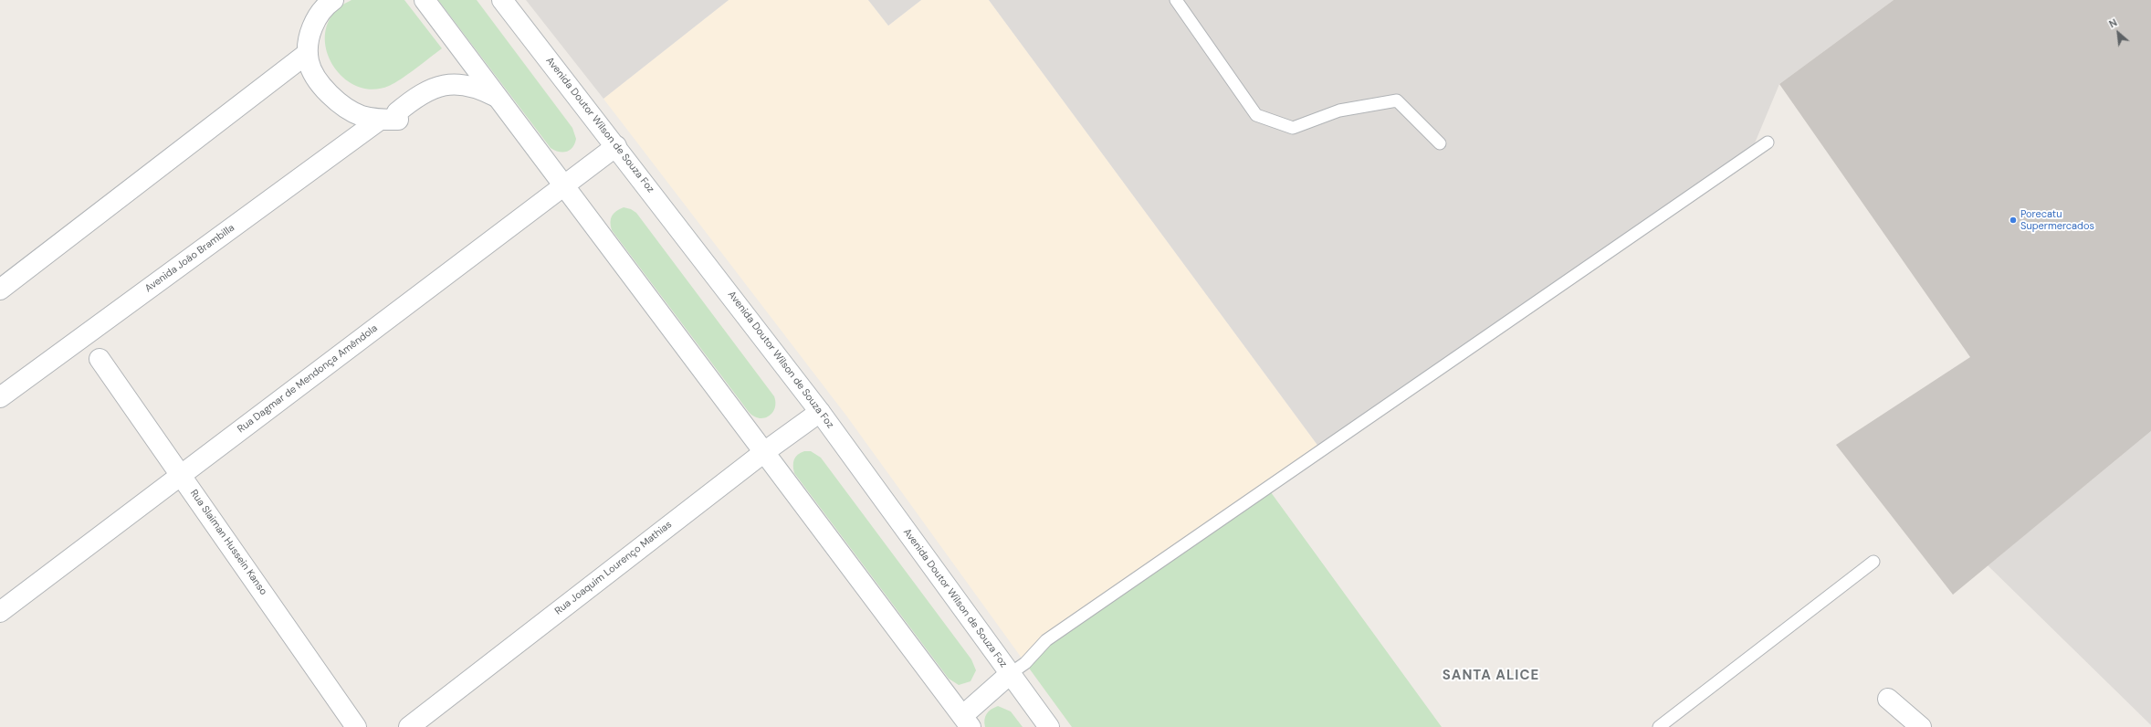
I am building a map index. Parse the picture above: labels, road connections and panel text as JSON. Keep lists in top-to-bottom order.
{
  "streets": {
    "street": [
      "Avenida Doutor Wilson de Souza Foz",
      "Avenida João Brambilla",
      "Rua Dagmar de Mendonça Amêndola",
      "Rua Slaiman Hussein Kanso",
      "Rua Joaquim Lourenço Mathias"
    ]
  },
  "crossings": [
    ["Avenida Doutor Wilson de Souza Foz", "Rua Dagmar de Mendonça Amêndola"],
    ["Avenida Doutor Wilson de Souza Foz", "Rua Joaquim Lourenço Mathias"],
    ["Rua Dagmar de Mendonça Amêndola", "Rua Slaiman Hussein Kanso"]
  ],
  "districts": ["SANTA ALICE"],
  "places": ["Porecatu Supermercados"],
  "north": "top left"
}
